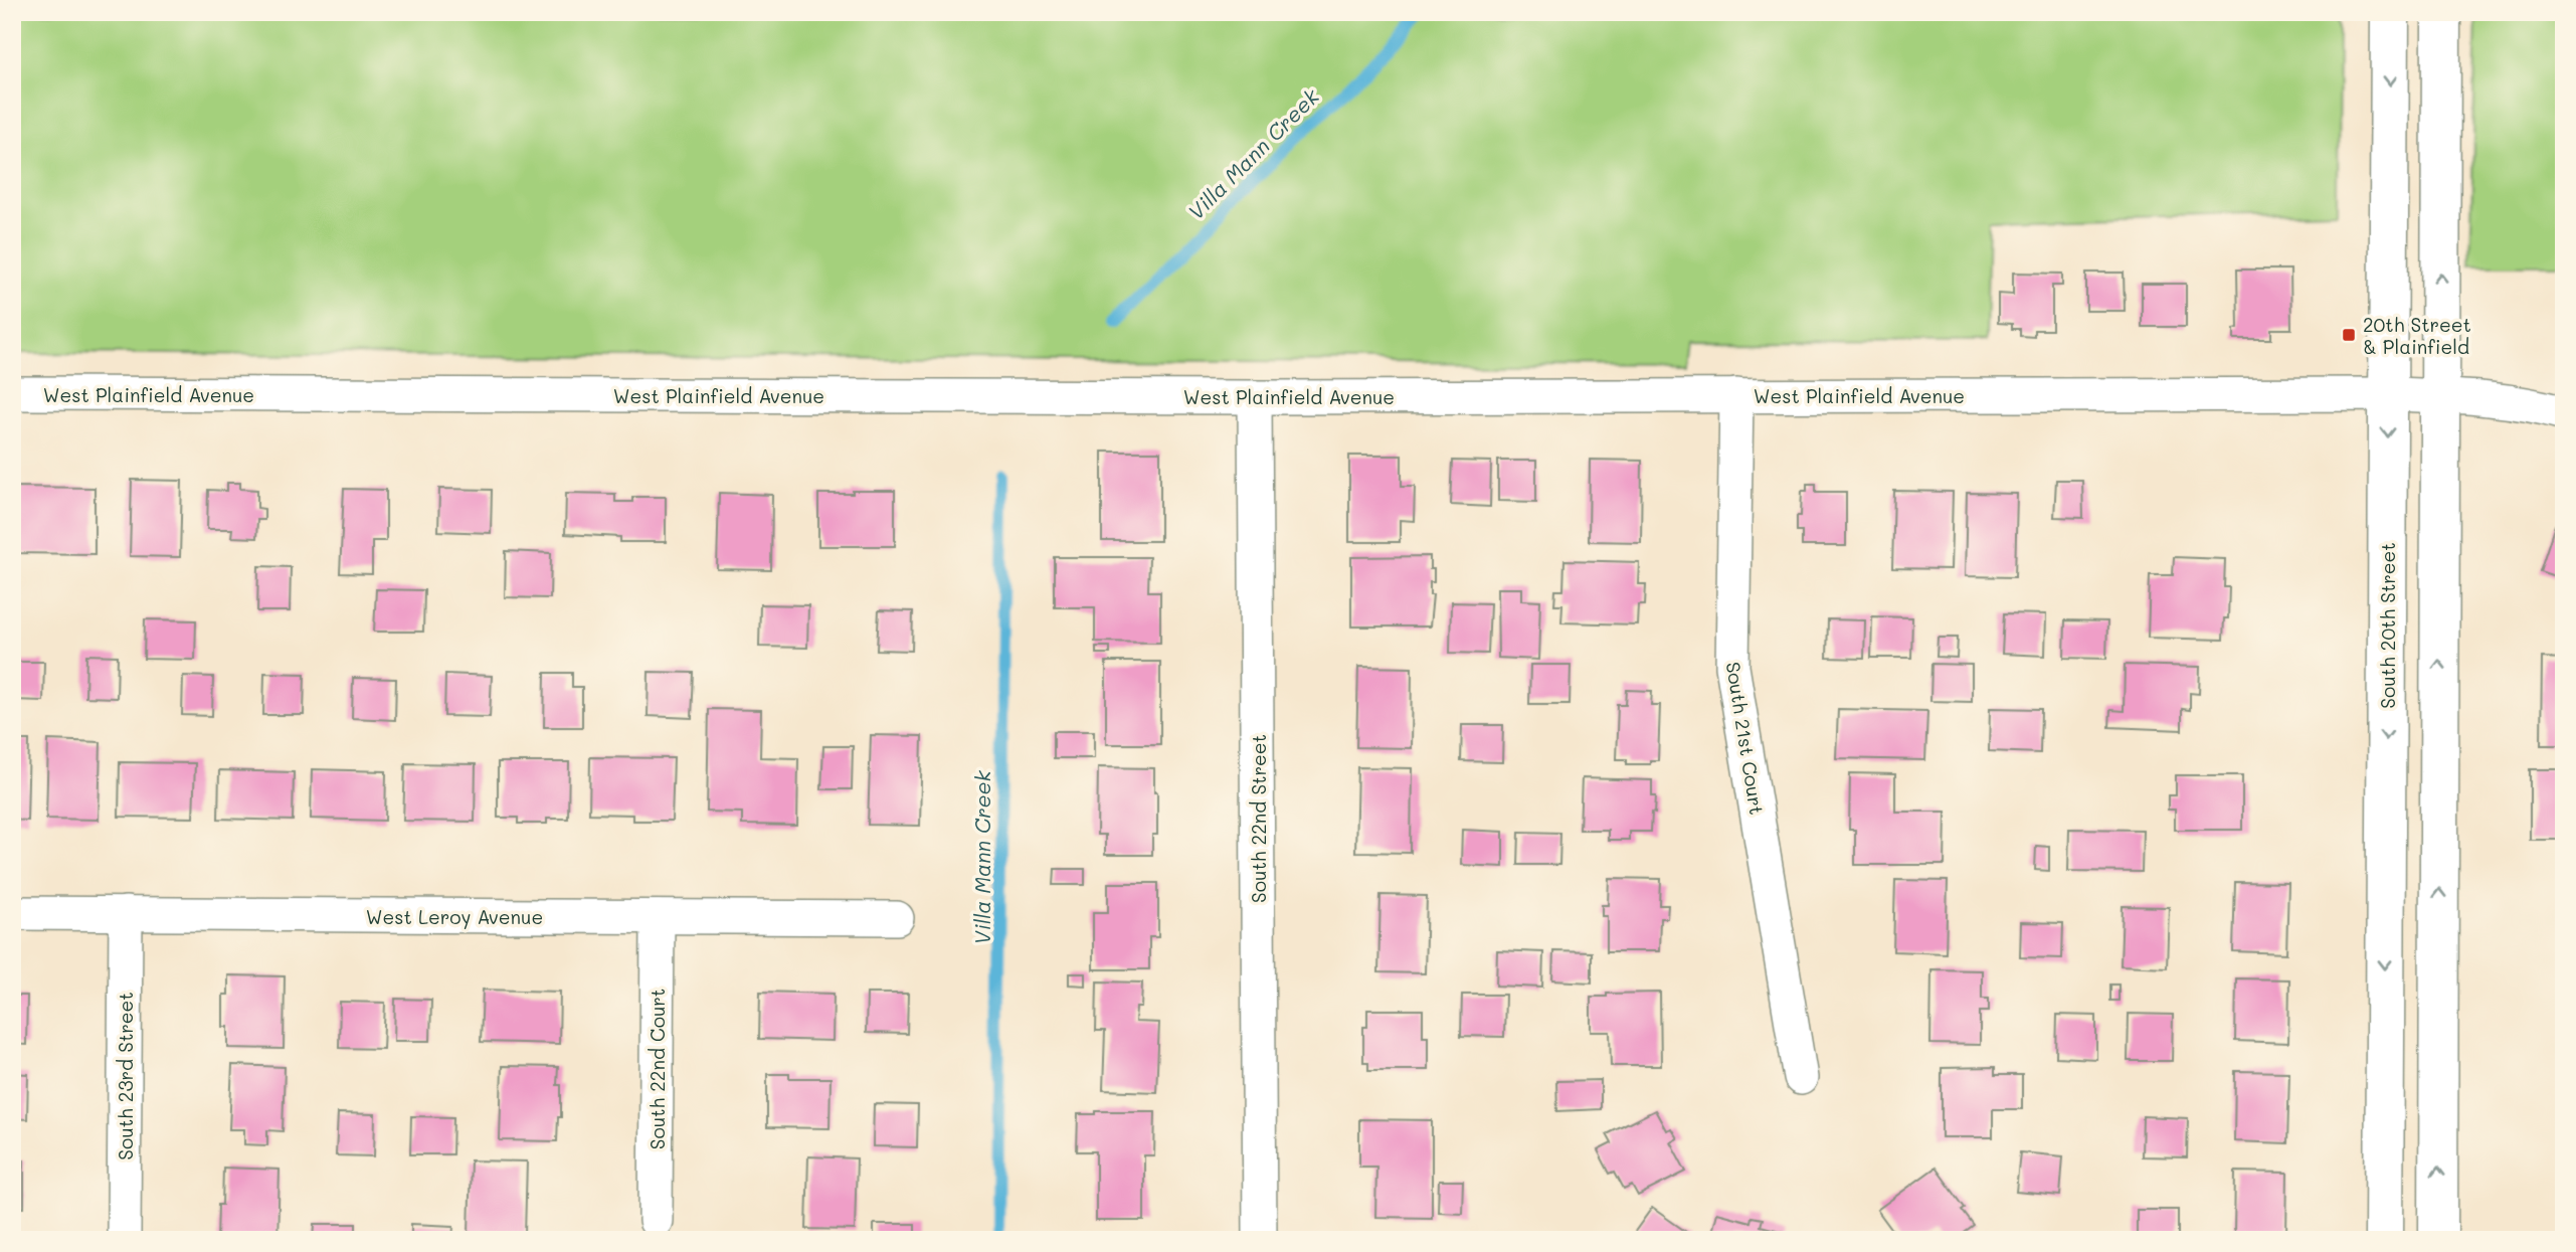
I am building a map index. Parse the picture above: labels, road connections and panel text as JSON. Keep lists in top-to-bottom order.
{
  "streets": {
    "street": [
      "West Plainfield Avenue",
      "South 20th Street",
      "South 21st Court",
      "South 22nd Street",
      "West Leroy Avenue",
      "South 22nd Court",
      "South 23rd Street"
    ]
  },
  "crossings": [
    ["West Plainfield Avenue", "South 20th Street"],
    ["West Plainfield Avenue", "South 21st Court"],
    ["West Plainfield Avenue", "South 22nd Street"],
    ["West Leroy Avenue", "South 22nd Court"],
    ["West Leroy Avenue", "South 23rd Street"]
  ],
  "water": ["Villa Mann Creek"],
  "places": {
    "transit": ["20th Street & Plainfield"]
  }
}
